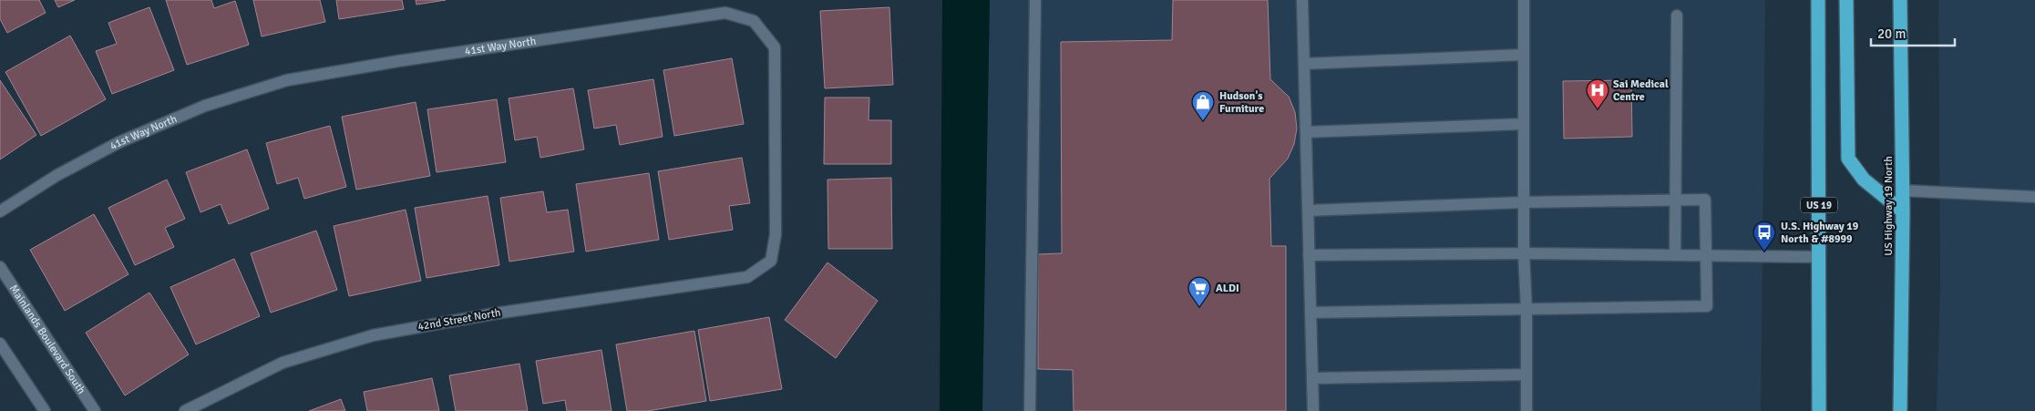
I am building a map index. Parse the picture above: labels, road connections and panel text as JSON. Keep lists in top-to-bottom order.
{
  "streets": {
    "highway": ["US 19", "US Highway 19 North"],
    "street": ["41st Way North", "42nd Street North", "Mainlands Boulevard South"]
  },
  "crossings": [
    ["41st Way North", "42nd Street North"]
  ],
  "places": {
    "hospital": ["Sai Medical Centre"],
    "shop": ["Hudson's Furniture"],
    "bus stop": ["U.S. Highway 19 North & #8999"],
    "supermarket": ["ALDI"]
  },
  "scale_bar": "20 m"
}
